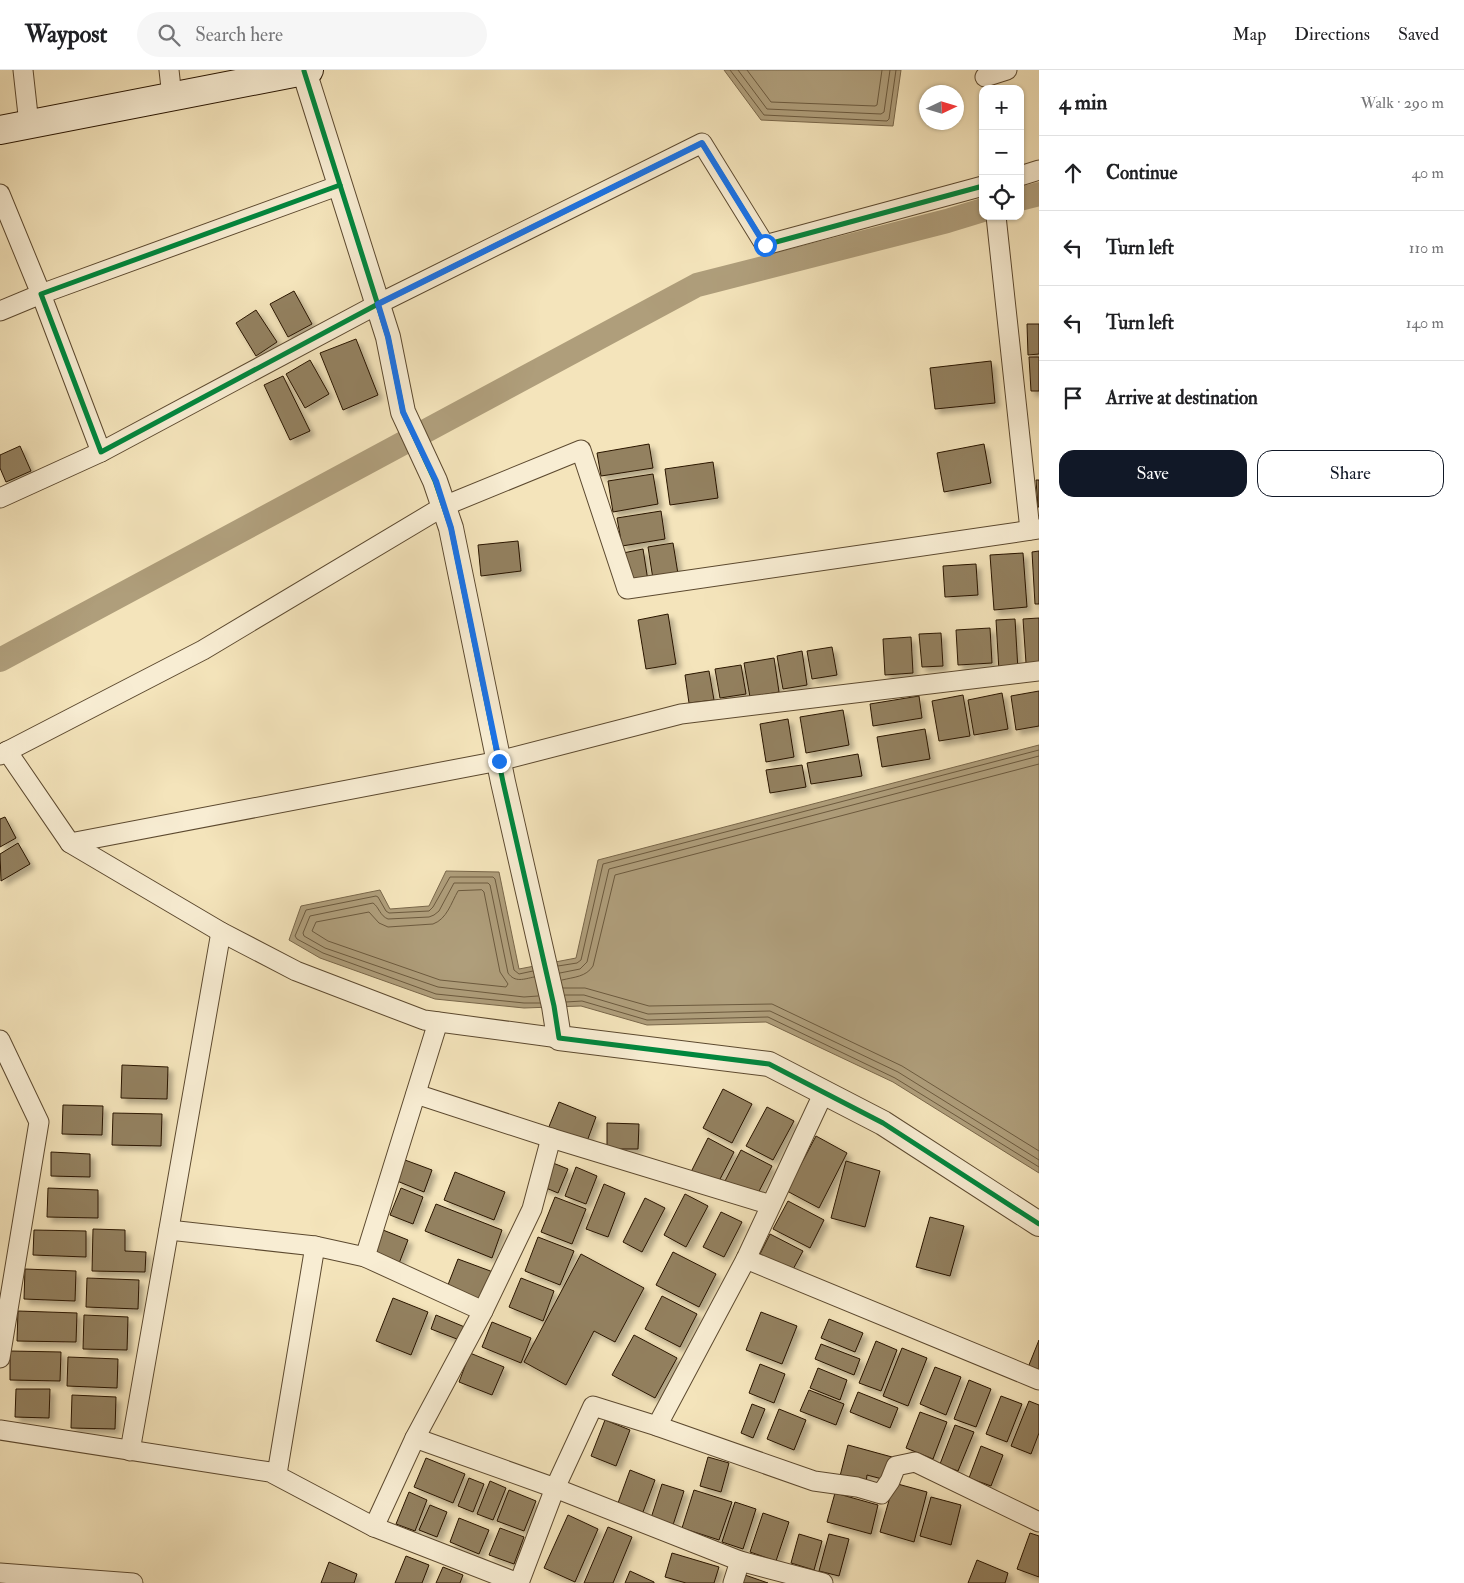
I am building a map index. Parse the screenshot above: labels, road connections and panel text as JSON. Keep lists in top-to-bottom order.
{
  "north": "right",
  "page": {
    "header": "Waypost",
    "search": "Search here",
    "nav": ["Map", "Directions", "Saved"],
    "heading": ["4 min", "Walk · 290 m"],
    "map_buttons": ["+", "−"],
    "list": [
      ["Continue", "40 m"],
      ["Turn left", "110 m"],
      ["Turn left", "140 m"],
      "Arrive at destination"
    ],
    "buttons": ["Save", "Share"]
  }
}
